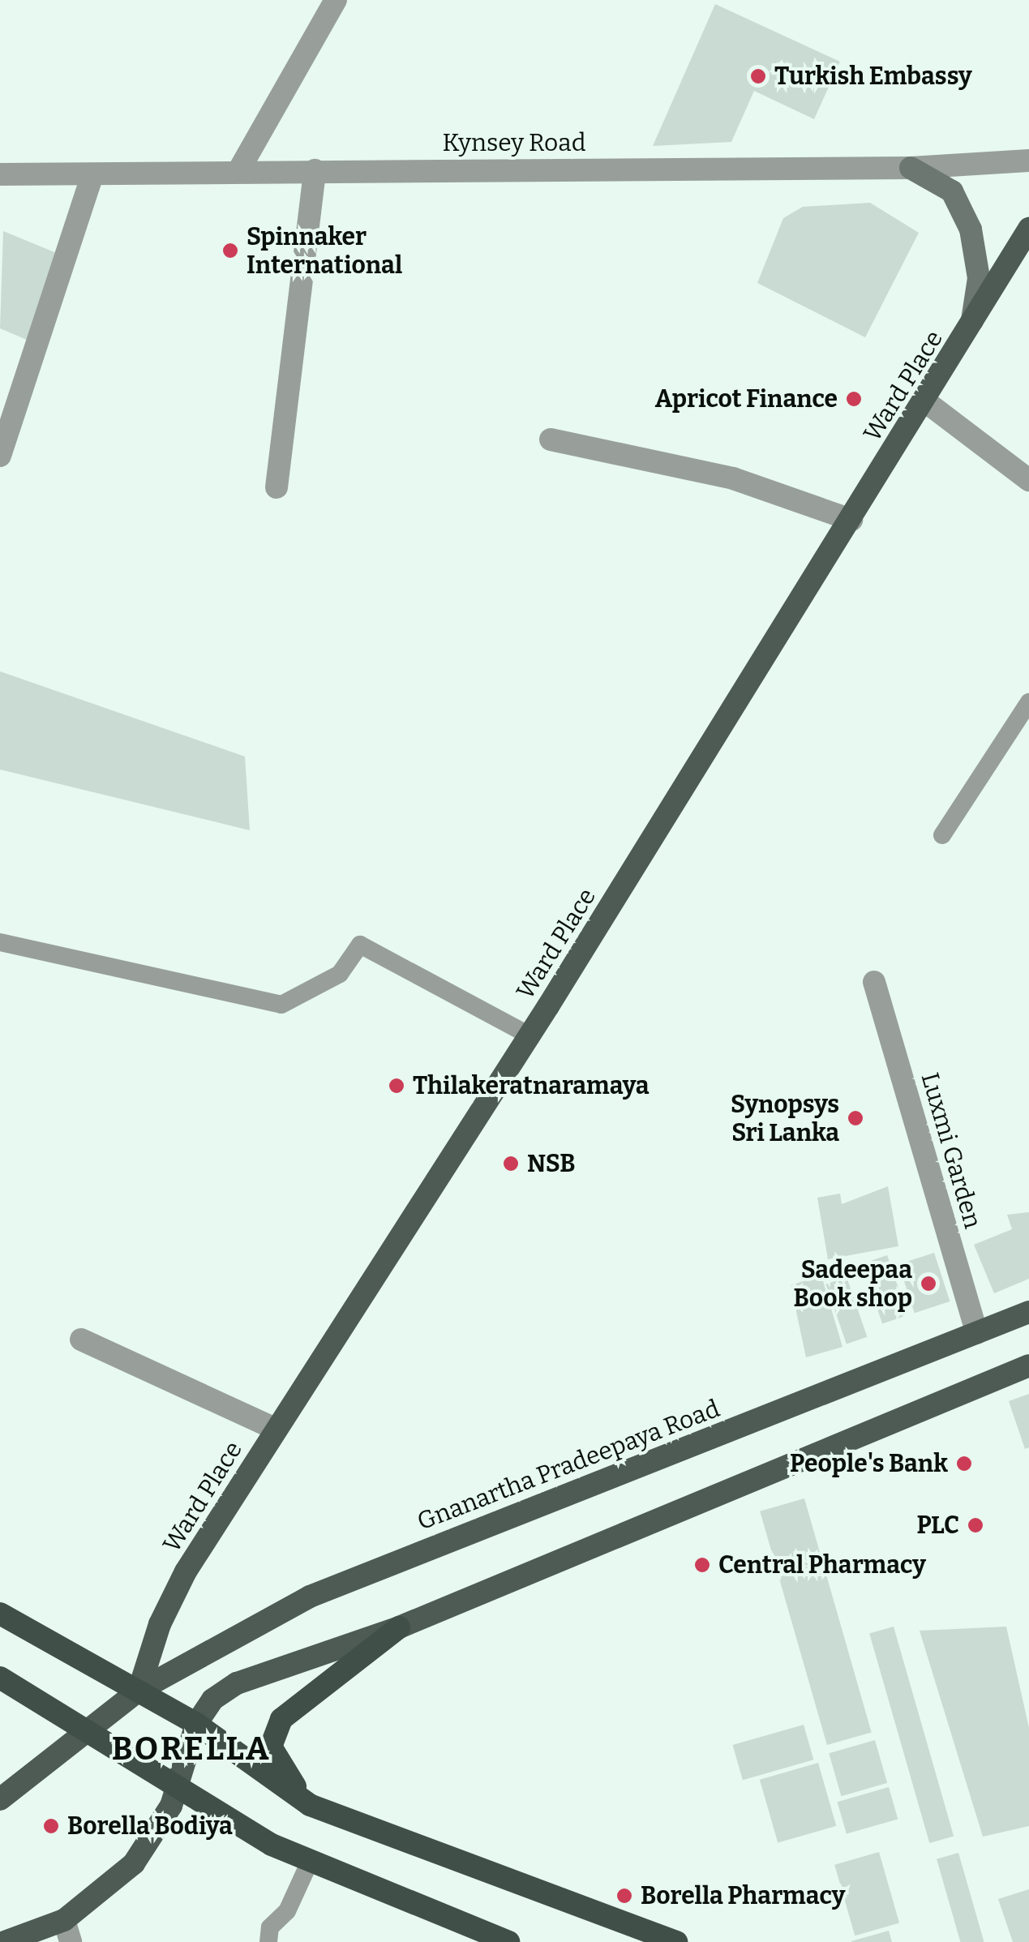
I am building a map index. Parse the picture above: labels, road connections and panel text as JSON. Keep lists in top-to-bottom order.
{
  "streets": {
    "main road": ["Ward Place", "Gnanartha Pradeepaya Road"],
    "street": ["Kynsey Road", "Luxmi Garden"]
  },
  "crossings": [
    ["Ward Place", "Gnanartha Pradeepaya Road"],
    ["Luxmi Garden", "Gnanartha Pradeepaya Road"]
  ],
  "districts": ["BORELLA"],
  "places": [
    "Turkish Embassy",
    "Spinnaker International",
    "Apricot Finance",
    "Thilakeratnaramaya",
    "Synopsys Sri Lanka",
    "NSB",
    "Sadeepaa Book shop",
    "People's Bank",
    "PLC",
    "Central Pharmacy",
    "Borella Bodiya",
    "Borella Pharmacy"
  ]
}
